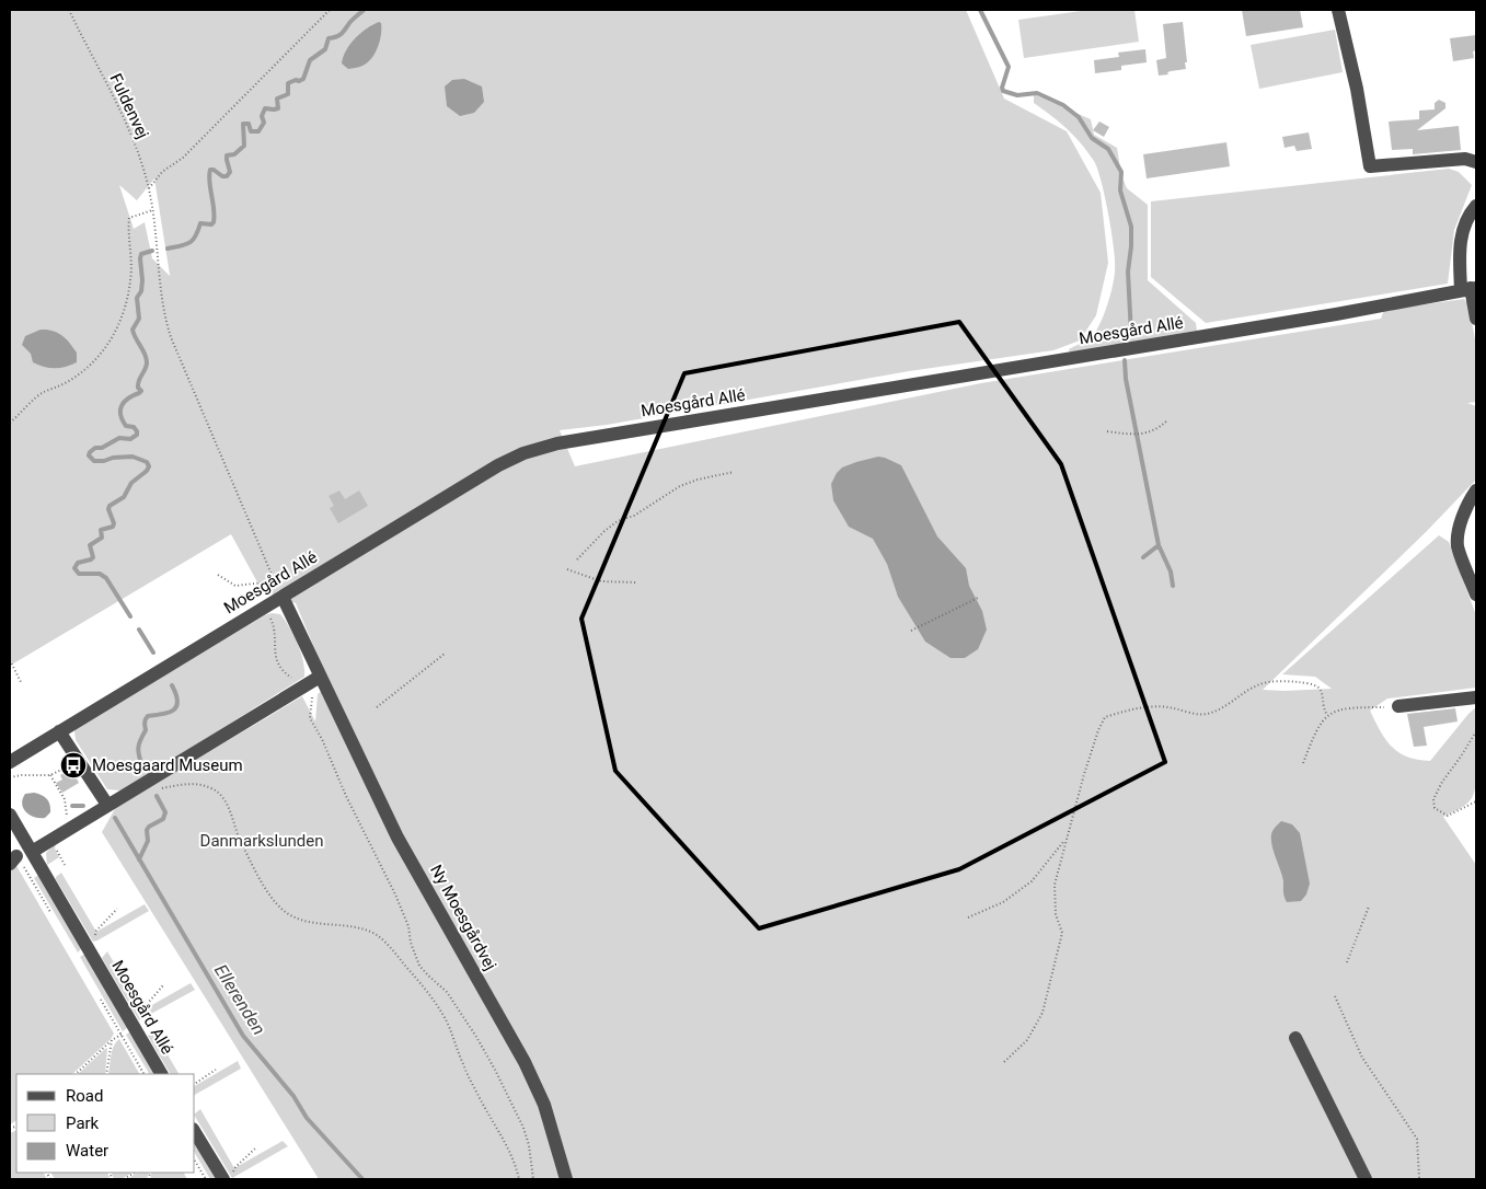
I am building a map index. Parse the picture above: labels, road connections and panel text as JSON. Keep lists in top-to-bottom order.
{
  "streets": {
    "street": ["Moesgård Allé", "Ny Moesgårdvej"],
    "path": ["Fuldenvej"]
  },
  "crossings": [
    ["Fuldenvej", "Moesgård Allé"],
    ["Fuldenvej", "Ny Moesgårdvej"],
    ["Moesgård Allé", "Ny Moesgårdvej"]
  ],
  "water": ["Ellerenden"],
  "parks": ["Danmarkslunden"],
  "places": {
    "bus stop": ["Moesgaard Museum"]
  },
  "legend": ["Road", "Park", "Water"]
}
